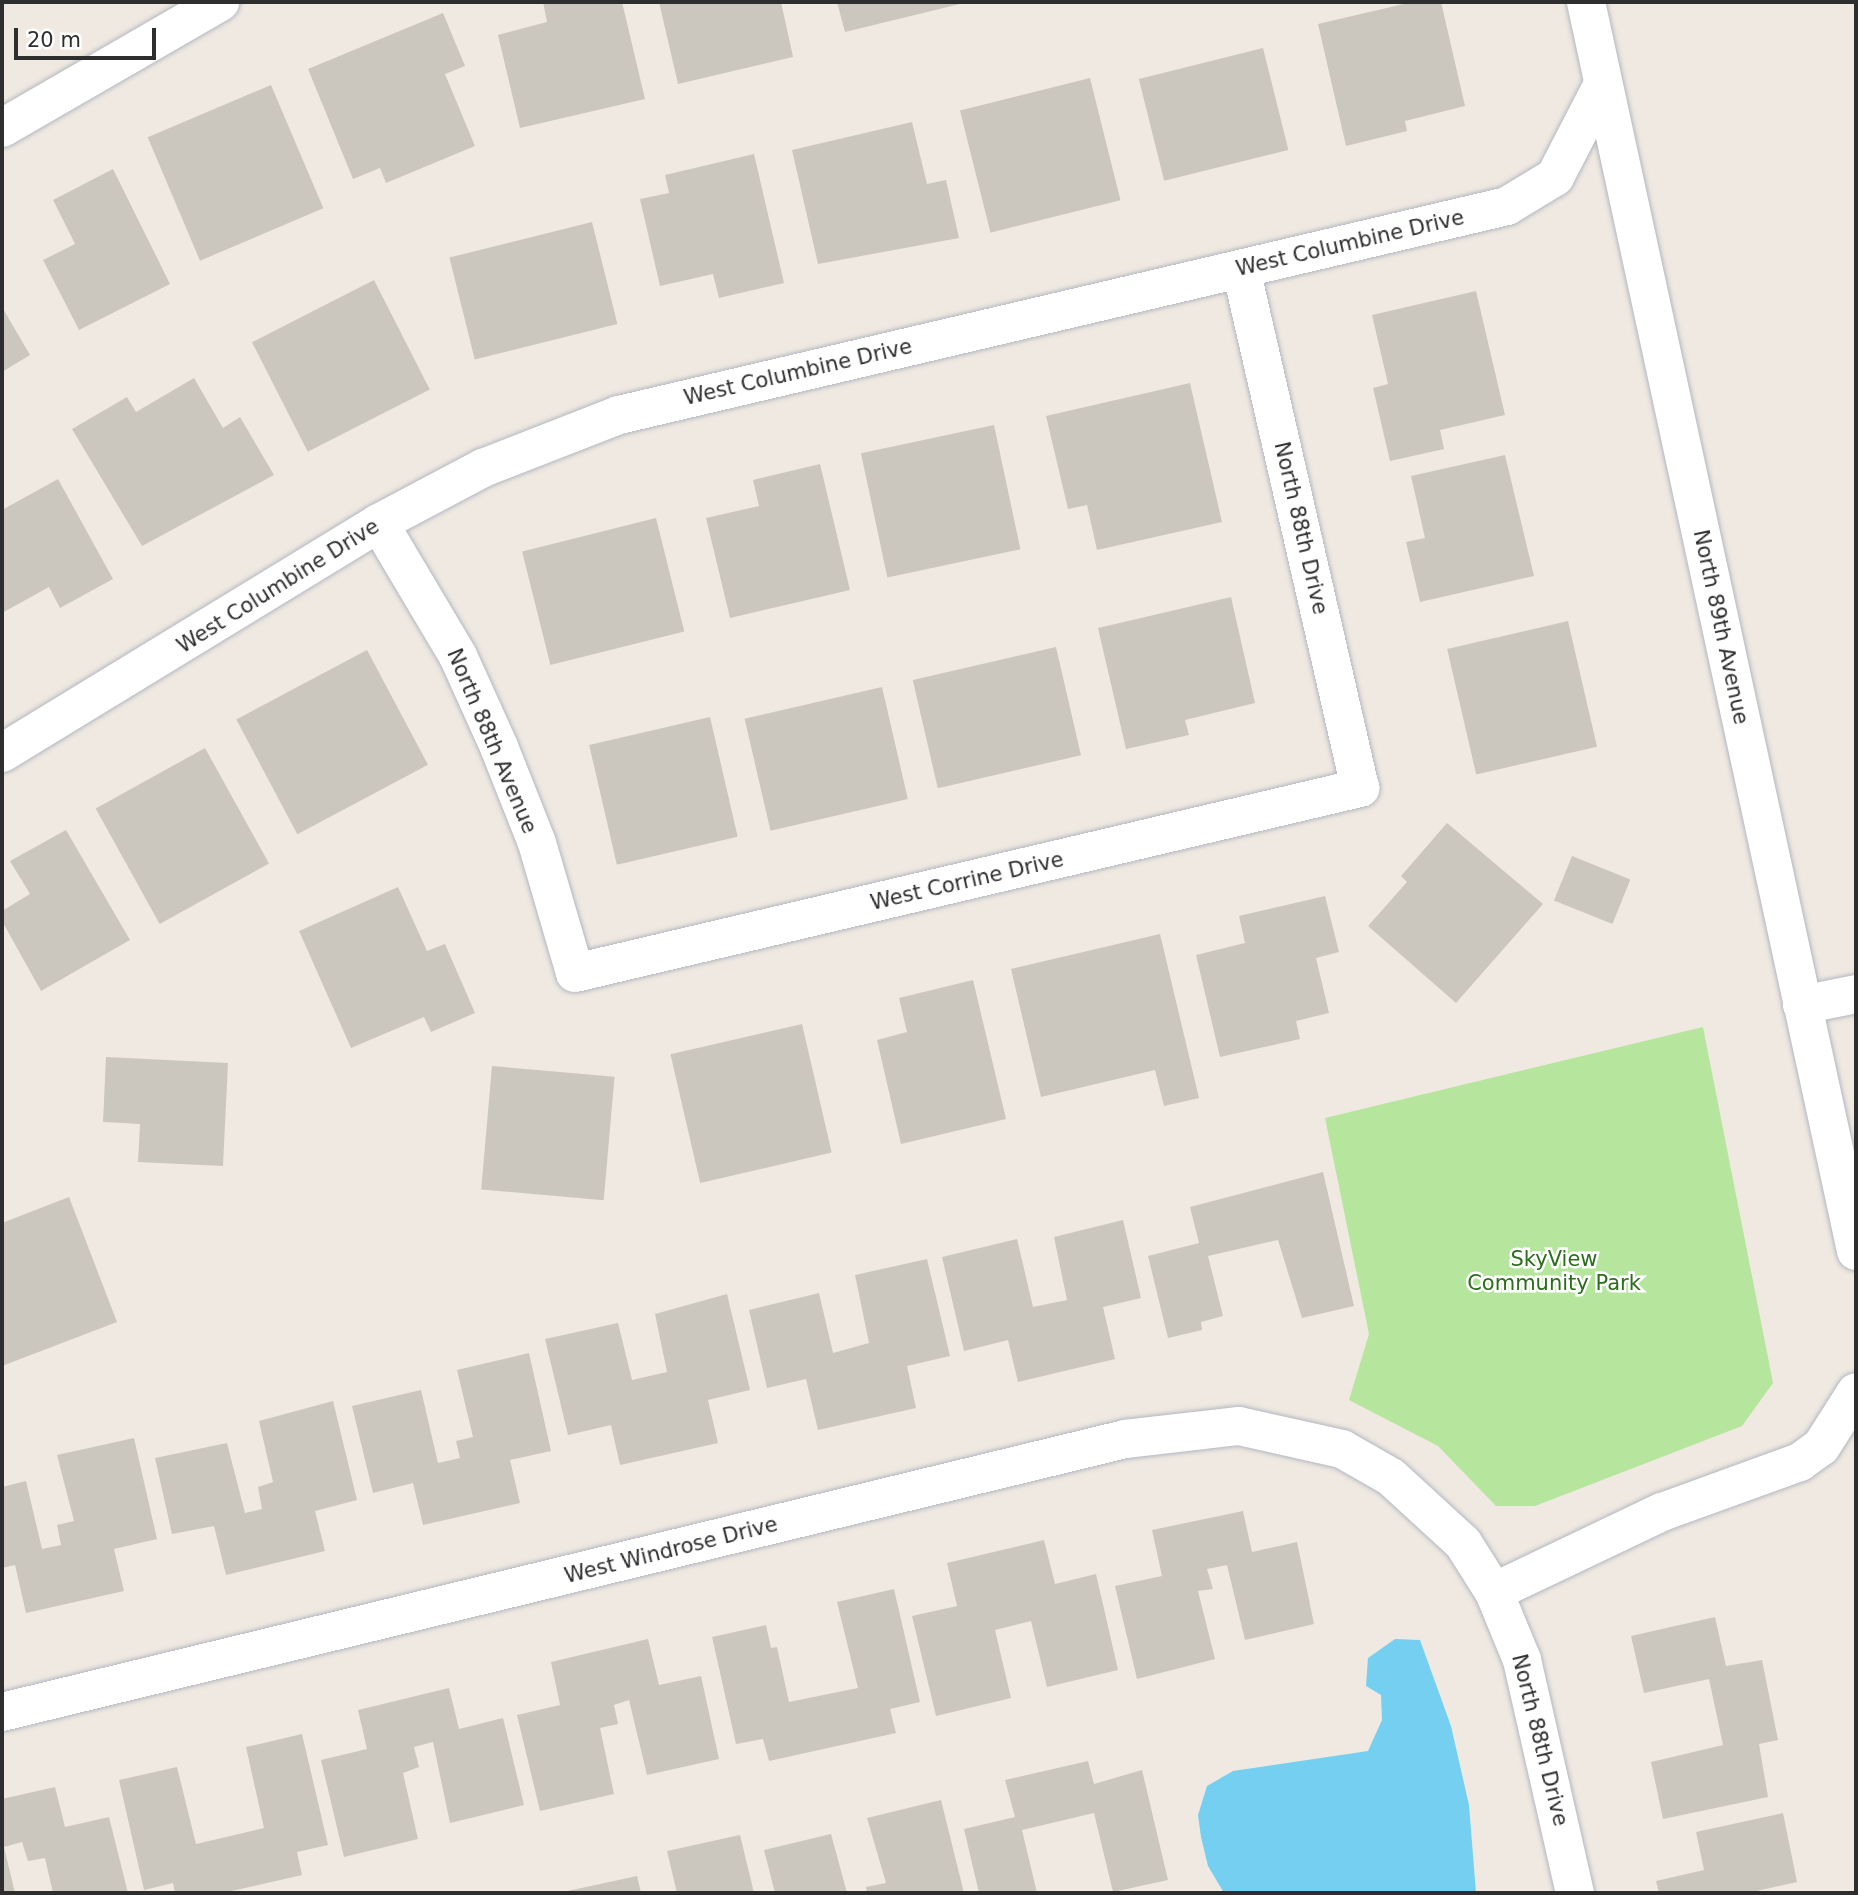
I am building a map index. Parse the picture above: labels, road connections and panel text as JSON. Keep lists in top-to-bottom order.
{
  "streets": {
    "street": [
      "West Columbine Drive",
      "North 88th Drive",
      "North 89th Avenue",
      "North 88th Avenue",
      "West Corrine Drive",
      "West Windrose Drive"
    ]
  },
  "crossings": [
    ["West Columbine Drive", "North 88th Drive"],
    ["West Columbine Drive", "North 89th Avenue"],
    ["West Columbine Drive", "North 88th Avenue"],
    ["North 88th Drive", "West Corrine Drive"],
    ["North 88th Drive", "West Windrose Drive"],
    ["North 88th Avenue", "West Corrine Drive"]
  ],
  "parks": ["SkyView Community Park"],
  "scale_bar": "20 m"
}
